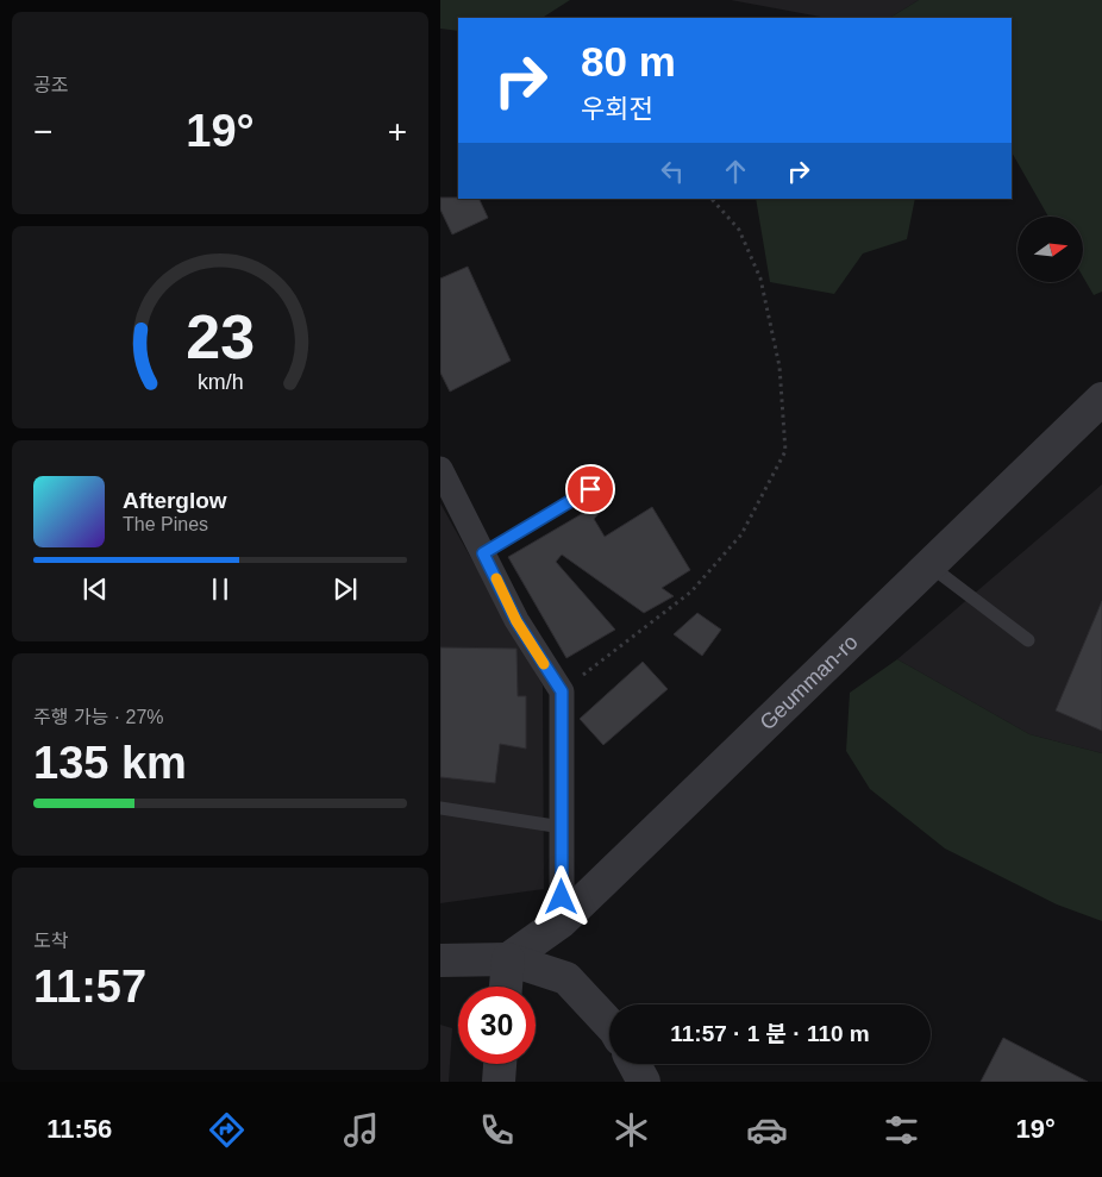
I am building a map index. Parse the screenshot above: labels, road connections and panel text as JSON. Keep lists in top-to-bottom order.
{
  "streets": {
    "street": ["Geumman-ro"]
  },
  "north": "right",
  "page": {
    "tile": [
      "공조",
      ["주행 가능 · 27%", "135 km"],
      ["도착", "11:57"]
    ],
    "turn": ["80 m", "우회전"],
    "heat": ["−", "19°", "+"],
    "song": ["Afterglow", "The Pines"],
    "limit": "30",
    "trip": "11:57 · 1 분 · 110 m",
    "tabs": ["11:56", "19°"],
    "gauge": ["23", "km/h"]
  }
}
